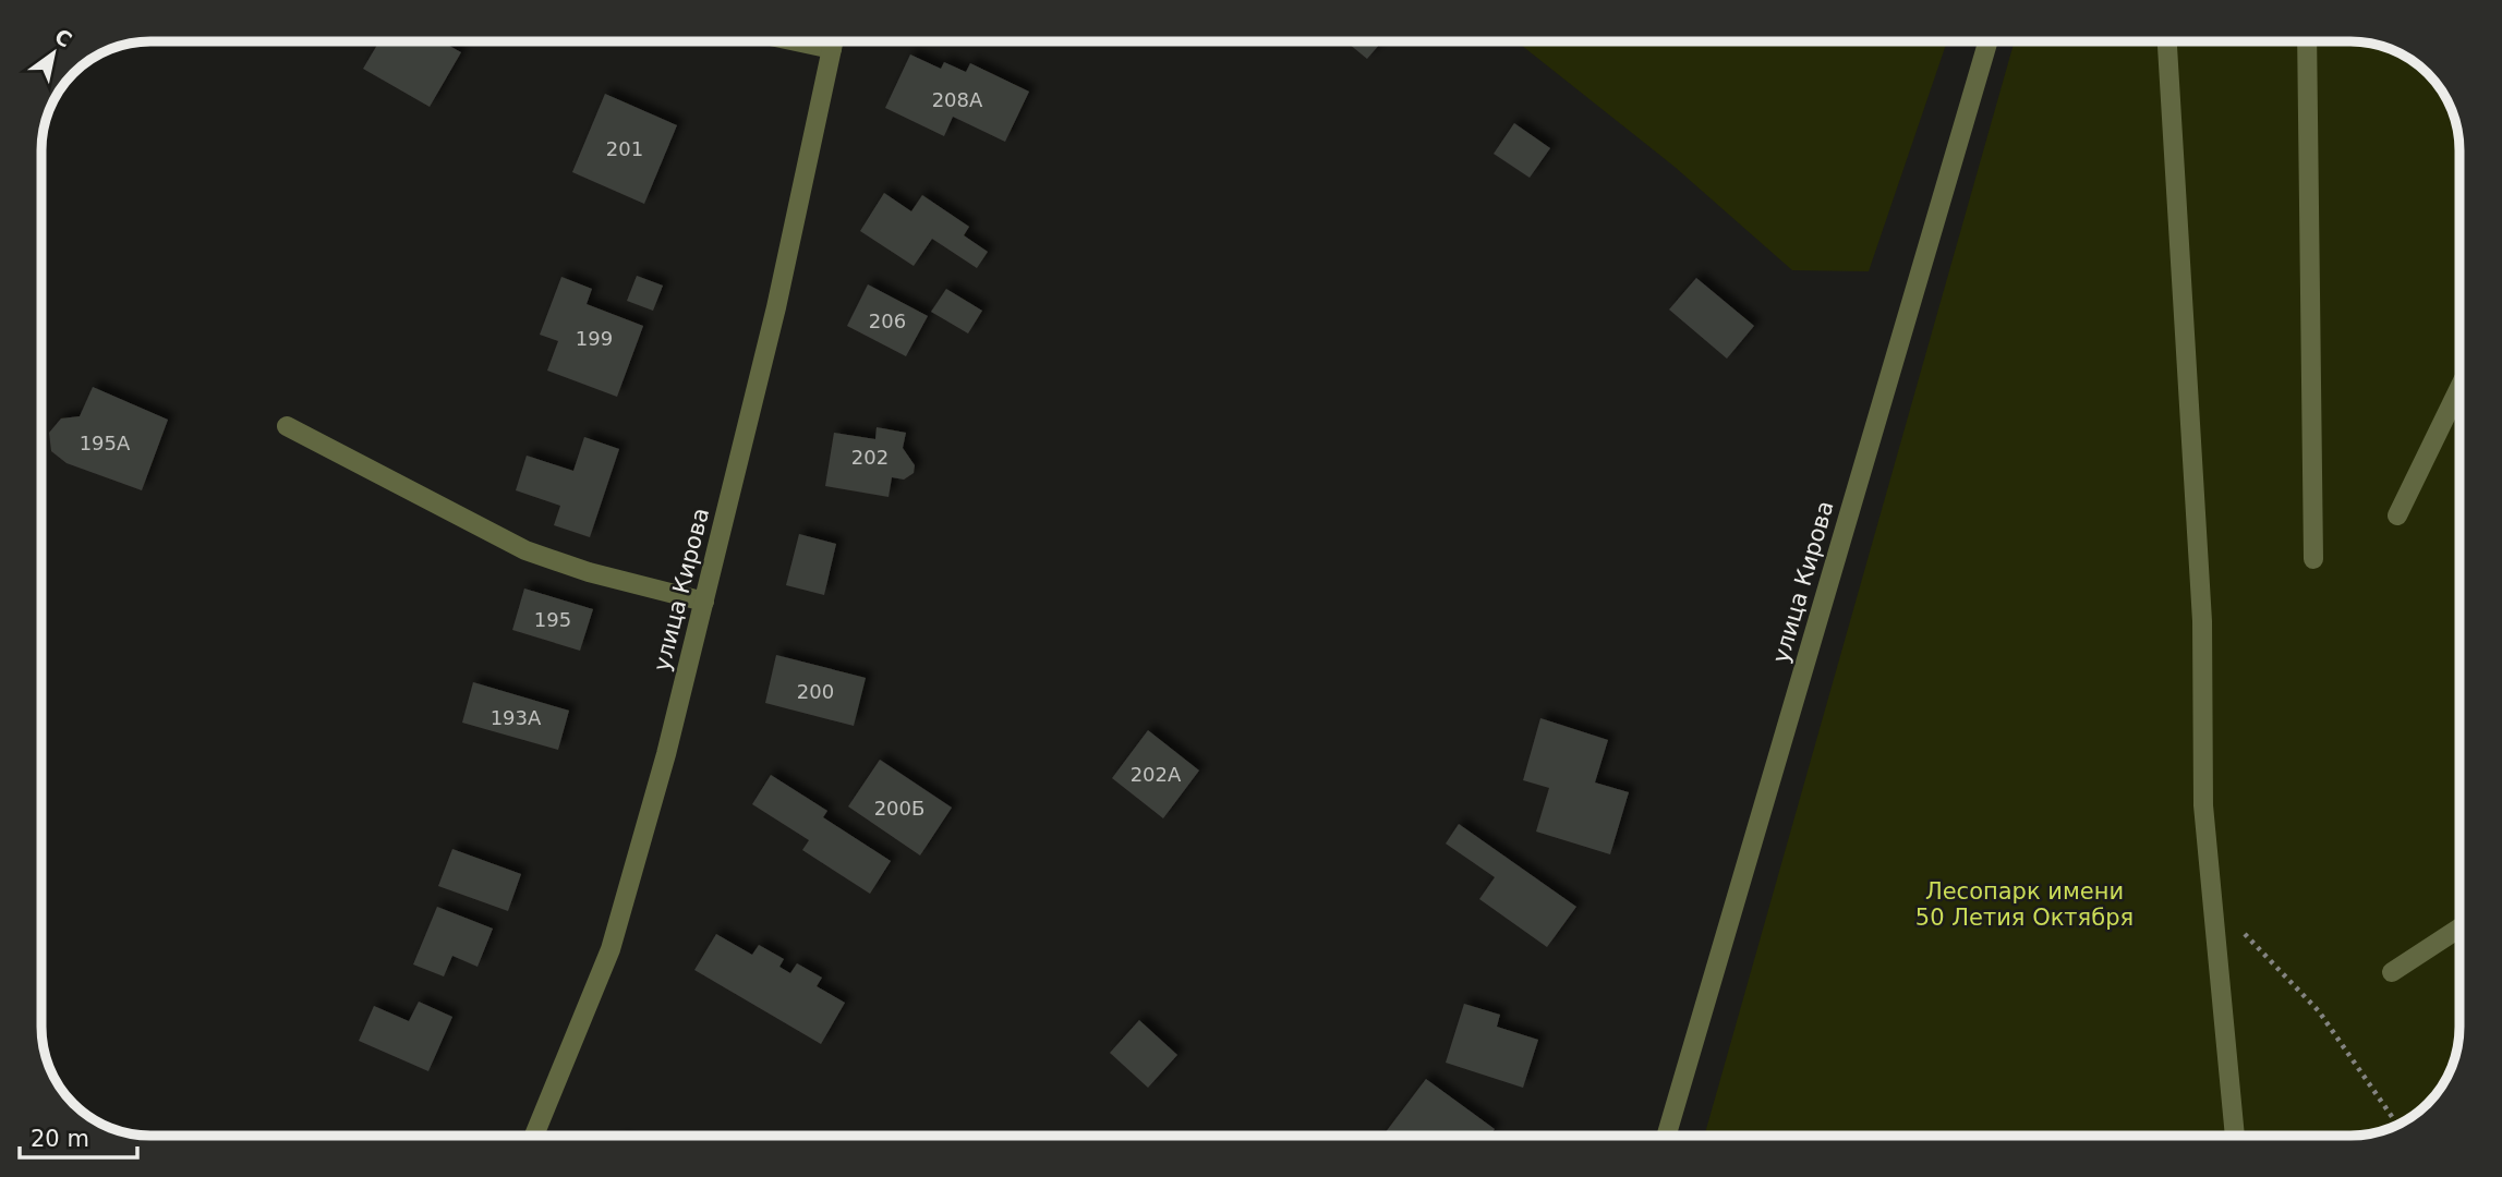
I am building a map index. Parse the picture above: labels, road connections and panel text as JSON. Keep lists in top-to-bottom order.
{
  "streets": {
    "street": ["улица Кирова"]
  },
  "parks": ["Лесопарк имени 50 Летия Октября"],
  "house_numbers": [
    "208А",
    "201",
    "206",
    "199",
    "195А",
    "202",
    "195",
    "200",
    "193А",
    "202А",
    "200Б"
  ],
  "scale_bar": "20 m",
  "north": "top right"
}
